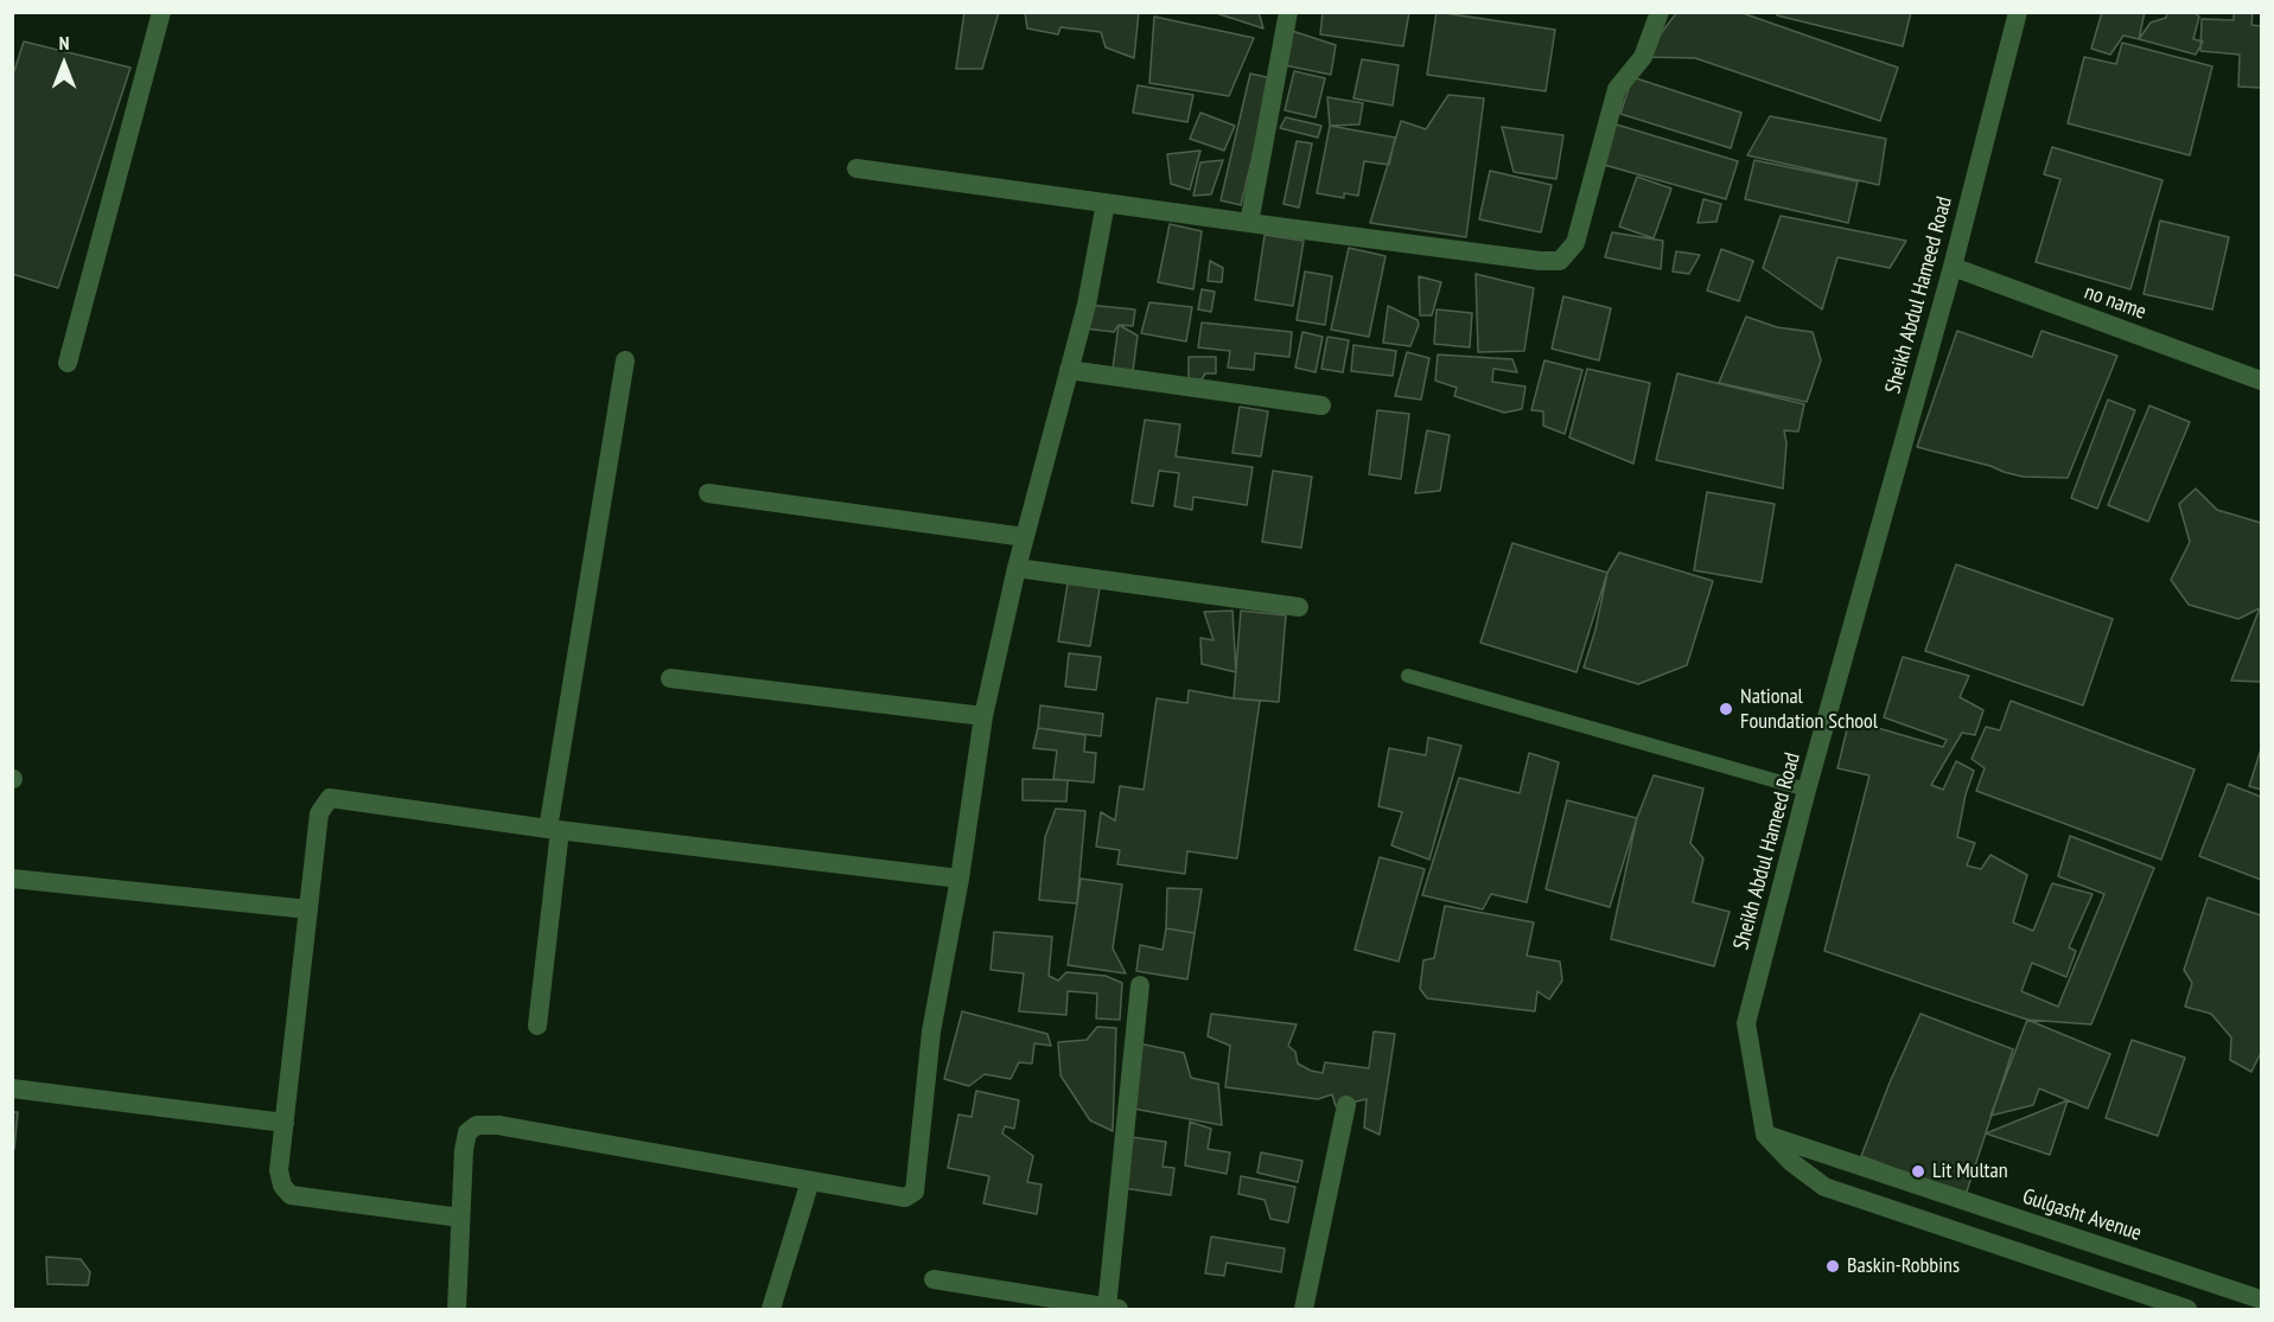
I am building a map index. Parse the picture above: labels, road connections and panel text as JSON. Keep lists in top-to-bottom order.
{
  "streets": {
    "street": ["Sheikh Abdul Hameed Road", "no name", "Gulgasht Avenue"]
  },
  "crossings": [
    ["Sheikh Abdul Hameed Road", "no name"],
    ["Sheikh Abdul Hameed Road", "Gulgasht Avenue"]
  ],
  "places": ["National Foundation School", "Lit Multan", "Baskin-Robbins"],
  "north": "top"
}
